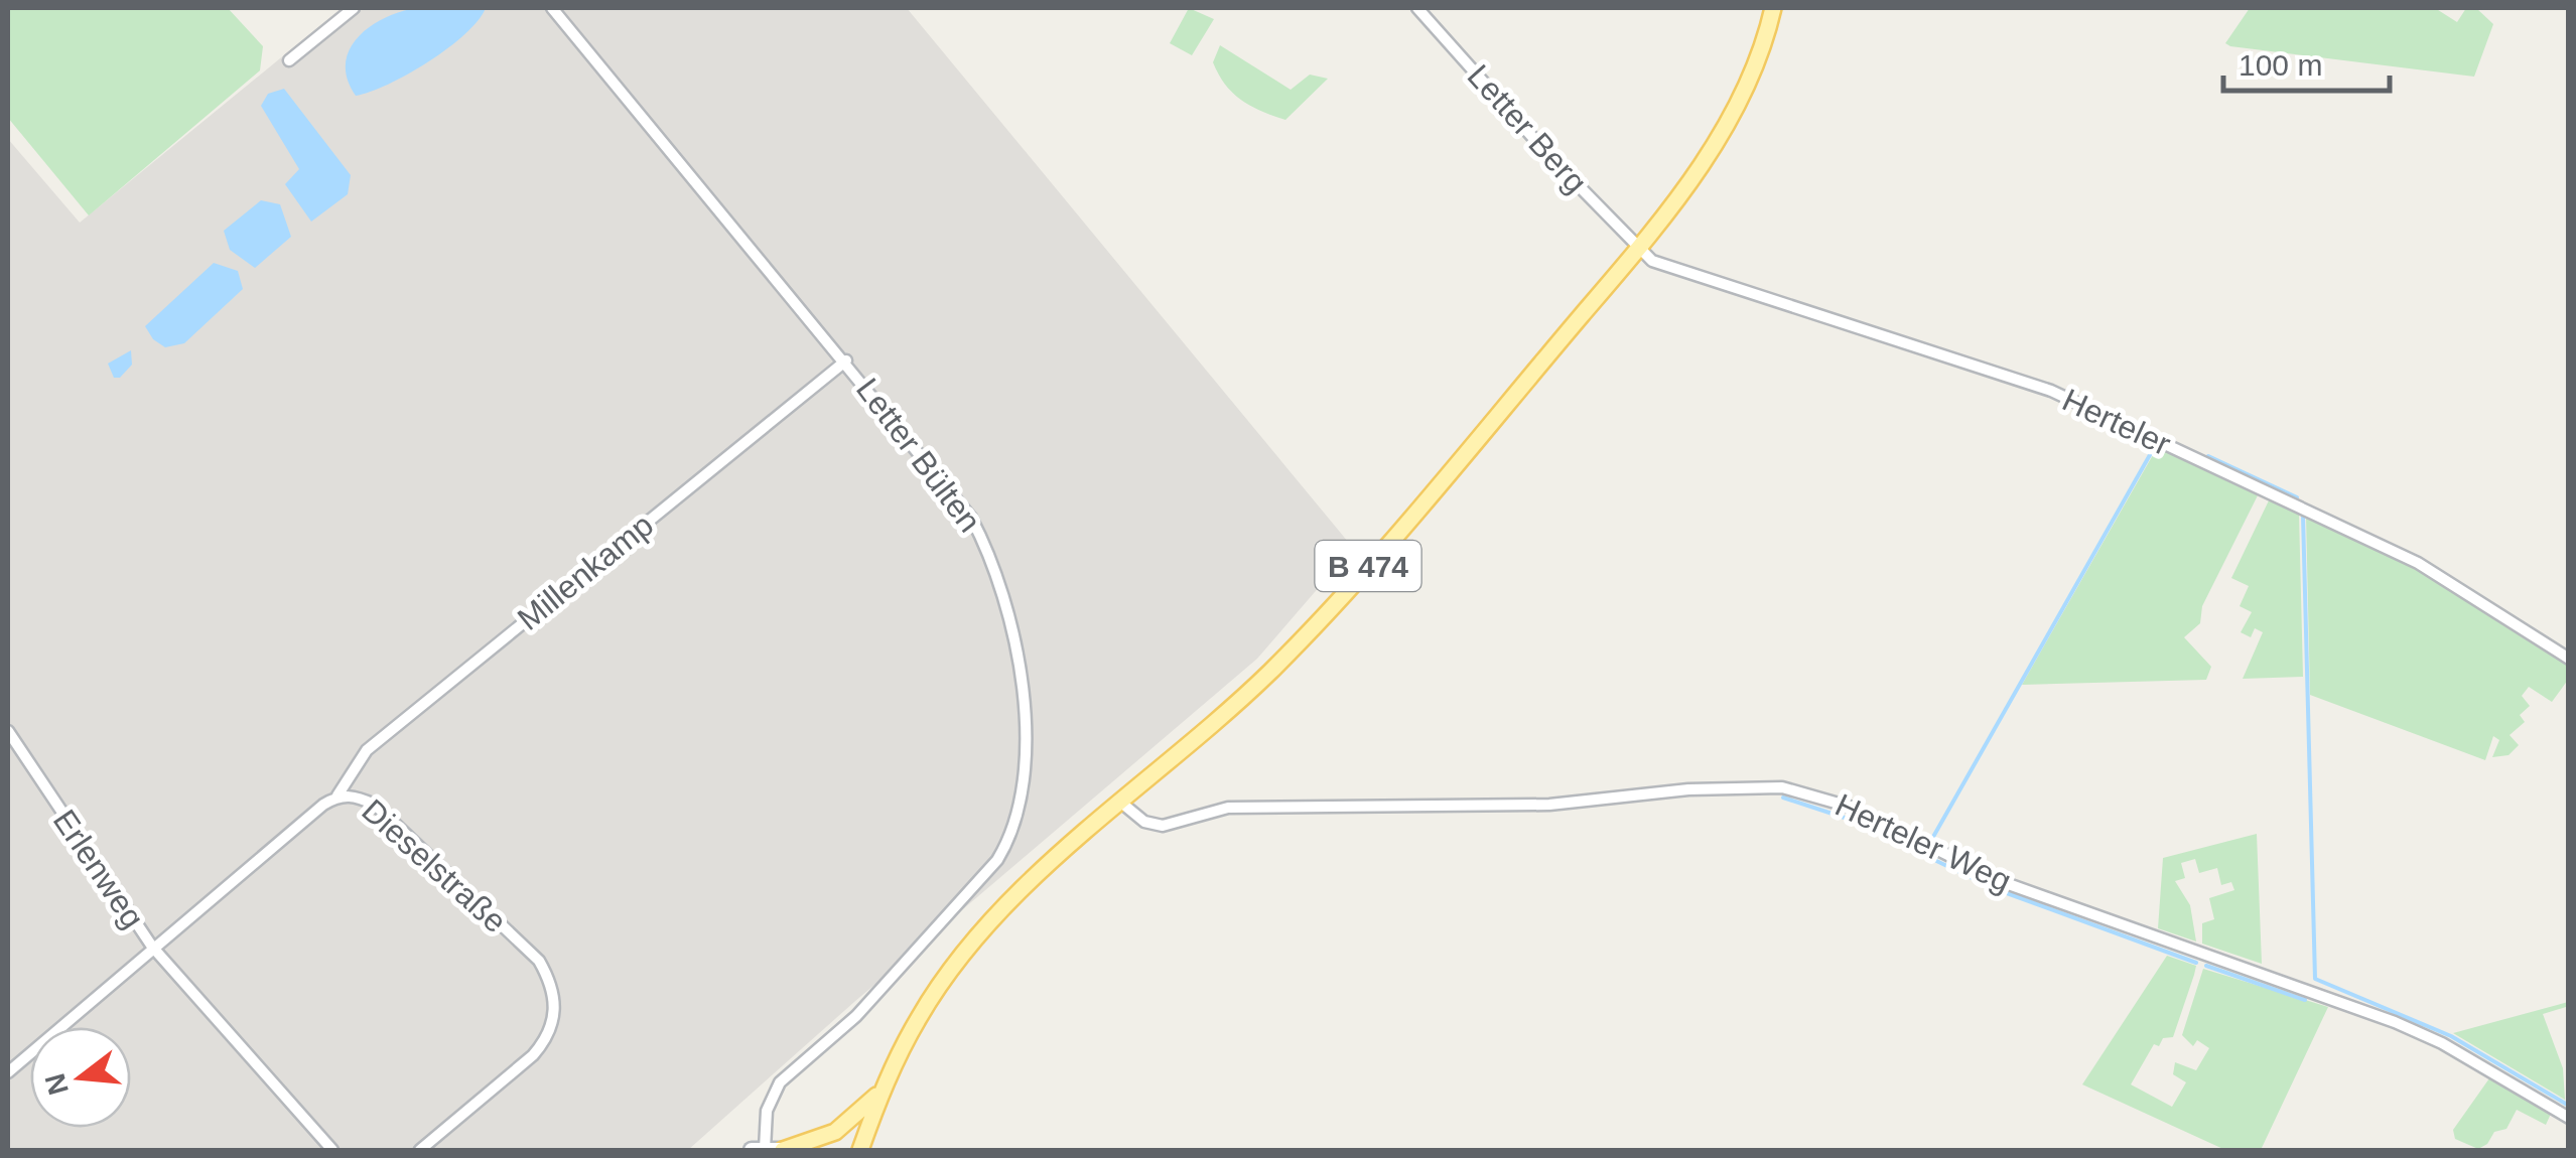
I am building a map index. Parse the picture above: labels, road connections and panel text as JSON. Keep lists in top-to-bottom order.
{
  "streets": {
    "main road": ["B 474"],
    "street": [
      "Letter Berg",
      "Herteler",
      "Letter Bülten",
      "Millenkamp",
      "Herteler Weg",
      "Dieselstraße",
      "Erlenweg"
    ]
  },
  "crossings": [
    ["Letter Berg", "Herteler"],
    ["Letter Berg", "B 474"],
    ["Herteler", "B 474"],
    ["Letter Bülten", "Millenkamp"],
    ["B 474", "Herteler Weg"],
    ["Millenkamp", "Dieselstraße"],
    ["Dieselstraße", "Erlenweg"]
  ],
  "scale_bar": "100 m",
  "north": "left"
}
